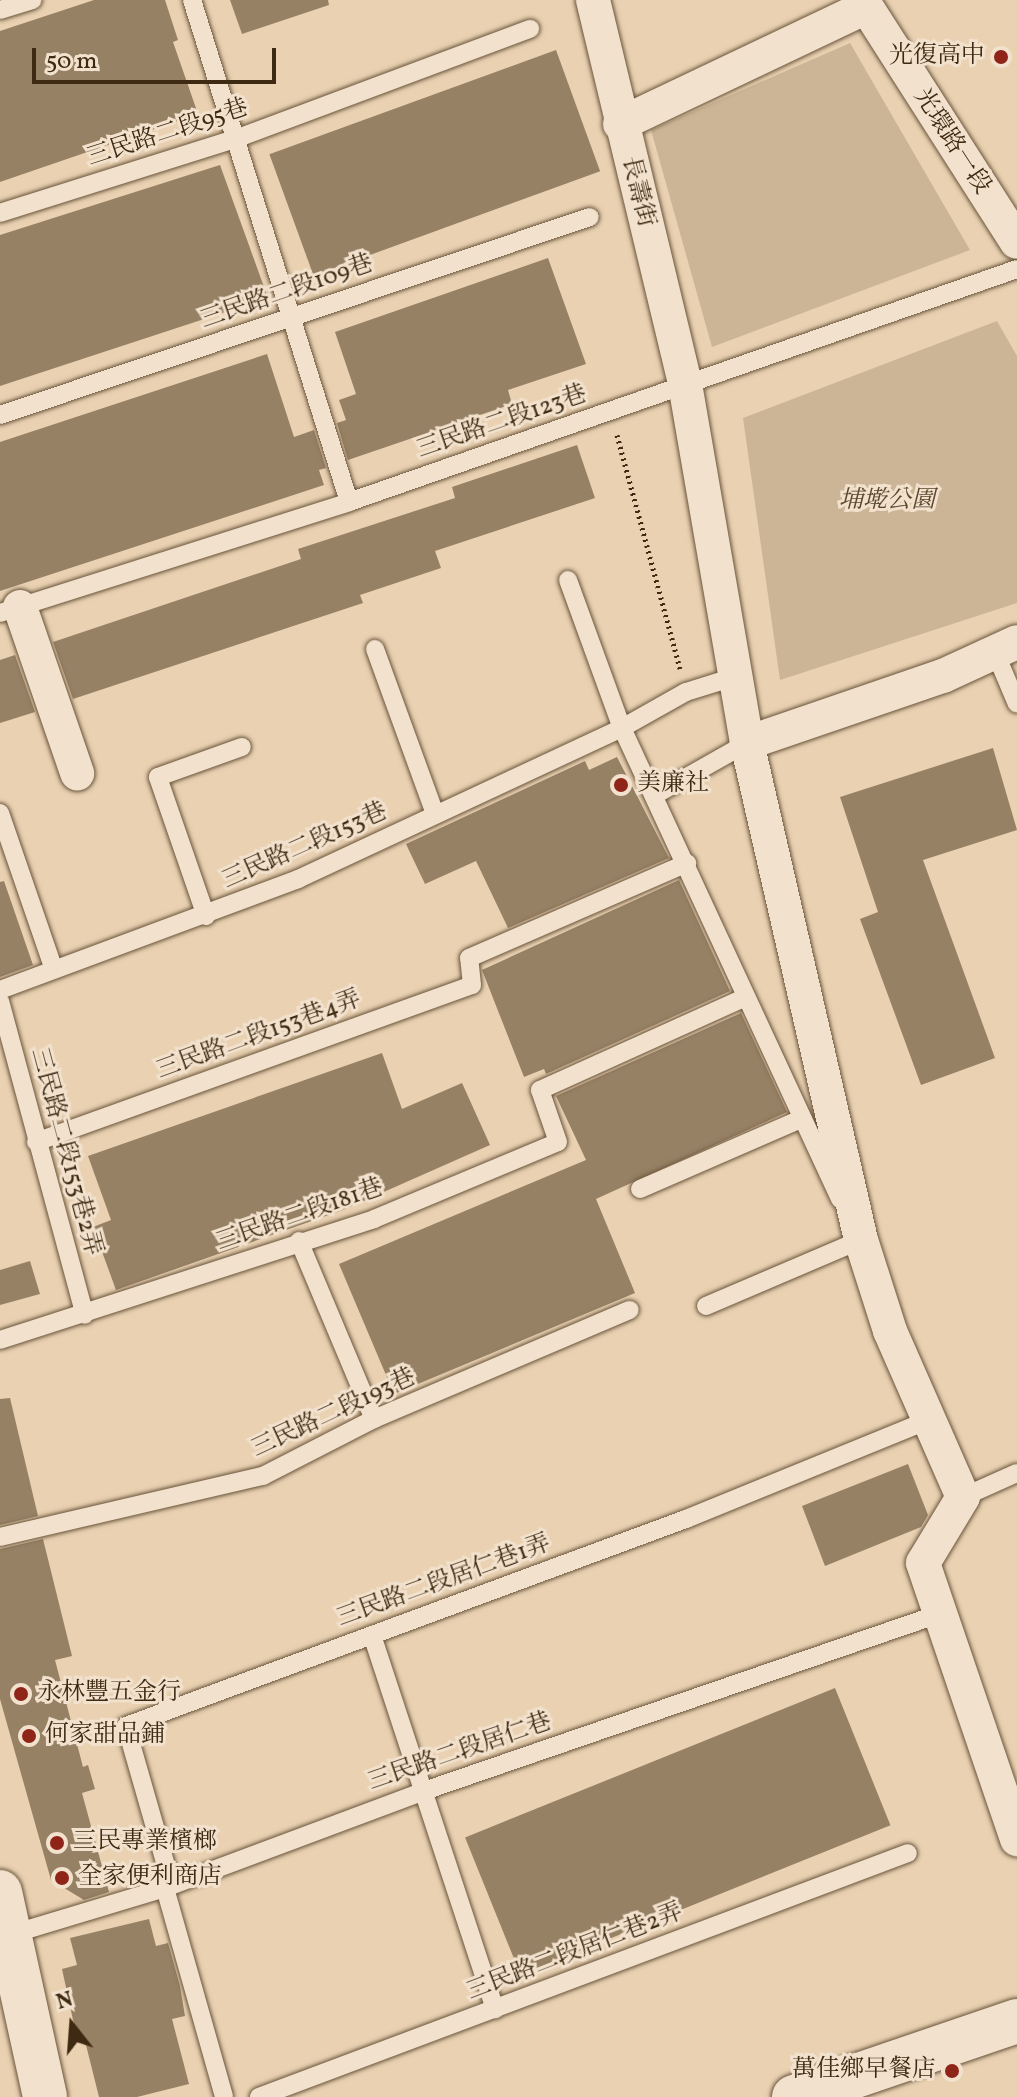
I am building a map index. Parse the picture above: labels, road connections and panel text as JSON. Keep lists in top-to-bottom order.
{
  "streets": {
    "street": ["光環路一段", "長壽街"],
    "lane": [
      "三民路二段95巷",
      "三民路二段109巷",
      "三民路二段123巷",
      "三民路二段153巷",
      "三民路二段153巷4弄",
      "三民路二段153巷2弄",
      "三民路二段181巷",
      "三民路二段193巷",
      "三民路二段居仁巷1弄",
      "三民路二段居仁巷",
      "三民路二段居仁巷2弄"
    ]
  },
  "crossings": [
    ["長壽街", "三民路二段123巷"],
    ["長壽街", "三民路二段153巷"],
    ["長壽街", "三民路二段居仁巷1弄"],
    ["三民路二段153巷4弄", "三民路二段153巷2弄"],
    ["三民路二段153巷2弄", "三民路二段181巷"],
    ["三民路二段居仁巷1弄", "三民路二段居仁巷"]
  ],
  "parks": ["埔墘公園"],
  "places": [
    "光復高中",
    "美廉社",
    "永林豐五金行",
    "何家甜品鋪",
    "三民專業檳榔",
    "全家便利商店",
    "萬佳鄉早餐店"
  ],
  "scale_bar": "50 m",
  "north": "top"
}
